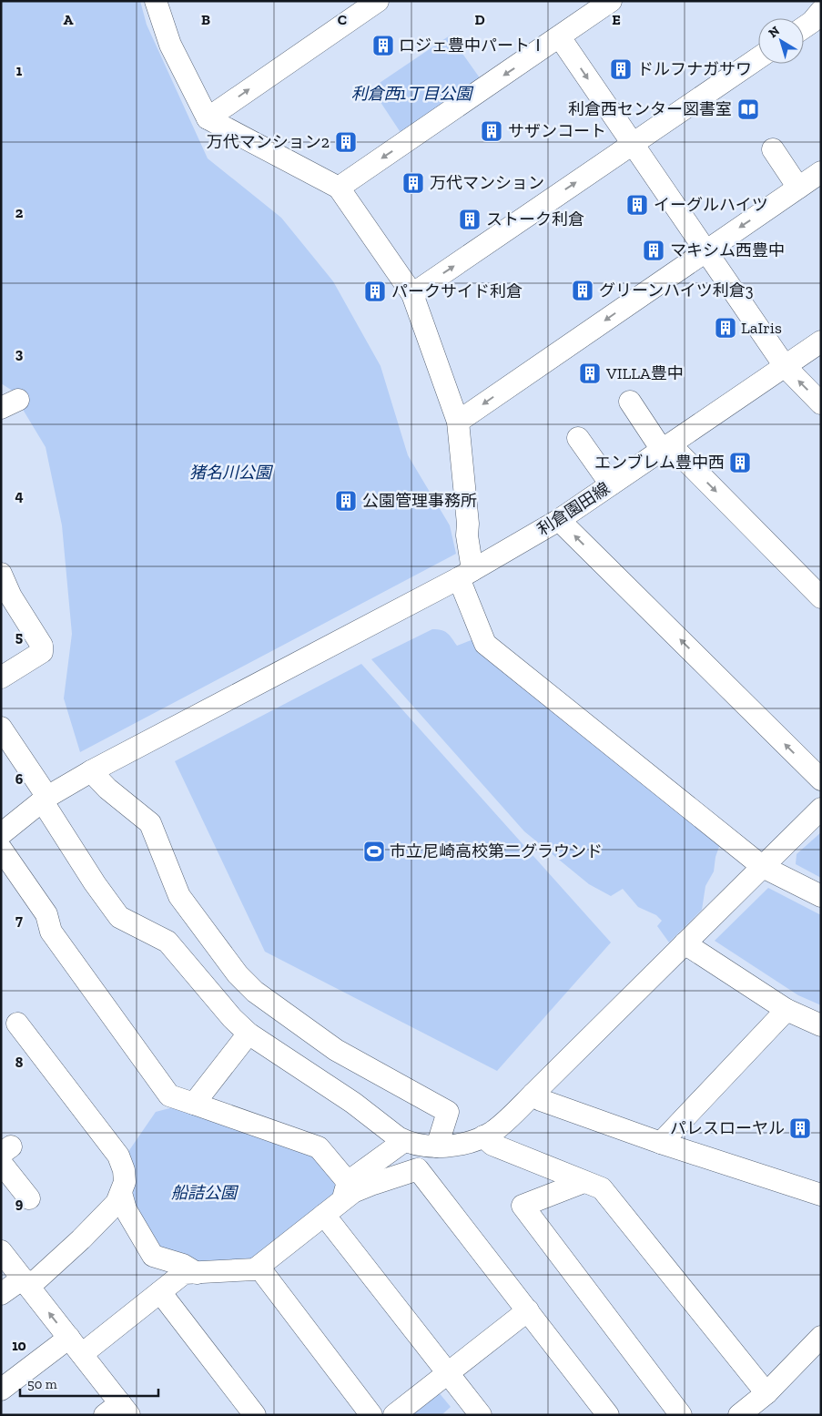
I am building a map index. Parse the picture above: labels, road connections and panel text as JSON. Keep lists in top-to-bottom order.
{
  "streets": {
    "street": ["利倉園田線"]
  },
  "parks": ["利倉西1丁目公園", "猪名川公園", "船詰公園"],
  "places": {
    "building": [
      "ロジェ豊中パートⅠ",
      "ドルフナガサワ",
      "サザンコート",
      "万代マンション2",
      "万代マンション",
      "イーグルハイツ",
      "ストーク利倉",
      "マキシム西豊中",
      "グリーンハイツ利倉3",
      "パークサイド利倉",
      "LaIris",
      "VILLA豊中",
      "エンブレム豊中西",
      "公園管理事務所",
      "パレスローヤル"
    ],
    "library": ["利倉西センター図書室"],
    "sports": ["市立尼崎高校第二グラウンド"]
  },
  "scale_bar": "50 m",
  "north": "top left",
  "grid": {
    "columns": [
      "A",
      "B",
      "C",
      "D",
      "E"
    ],
    "rows": [
      "1",
      "2",
      "3",
      "4",
      "5",
      "6",
      "7",
      "8",
      "9",
      "10"
    ]
  }
}
